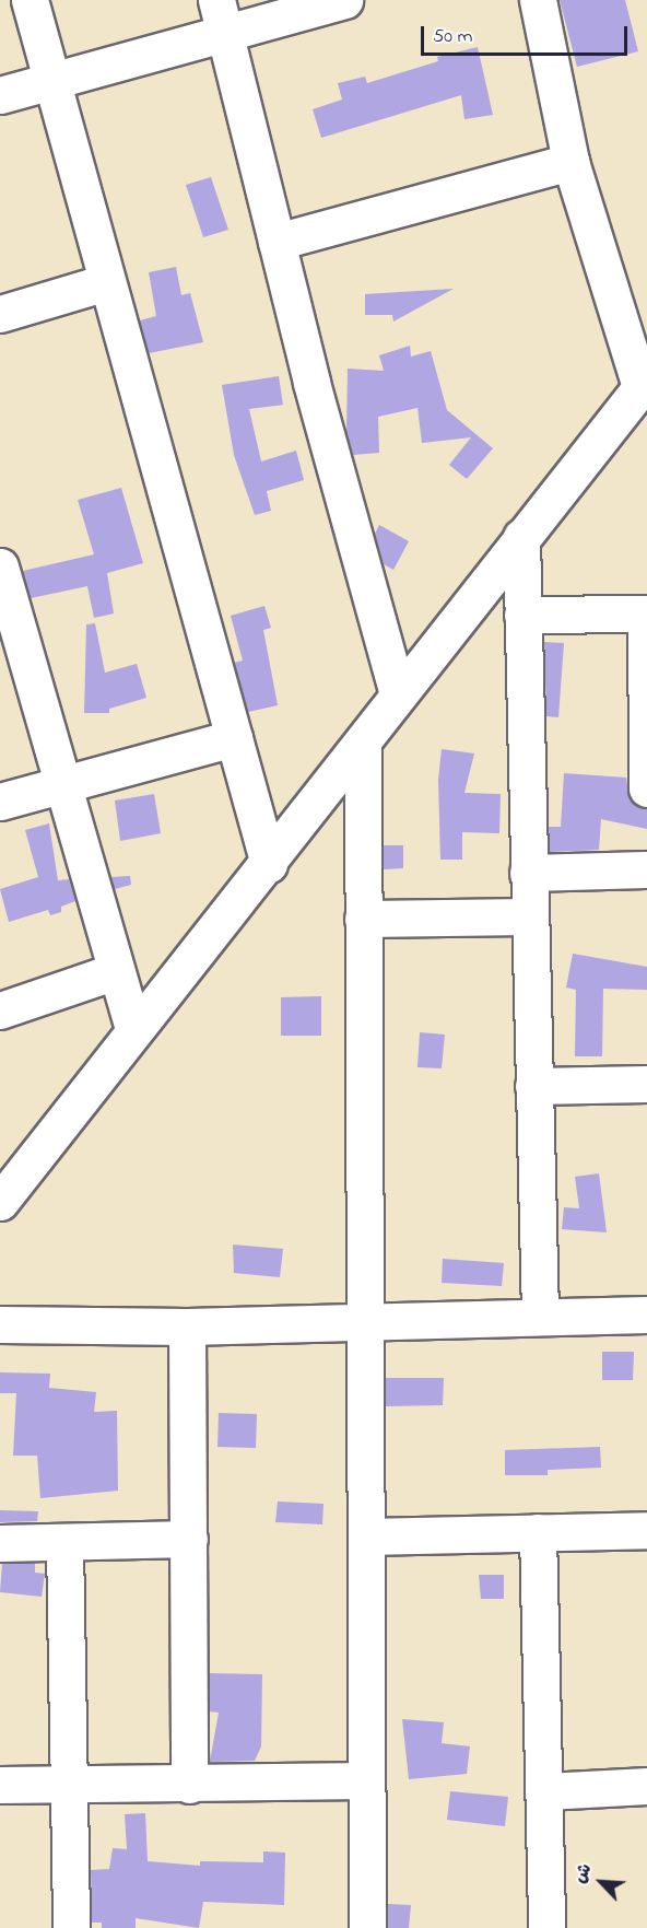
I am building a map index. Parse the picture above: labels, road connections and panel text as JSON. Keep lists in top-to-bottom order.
{
  "scale_bar": "50 m",
  "north": "top left"
}
